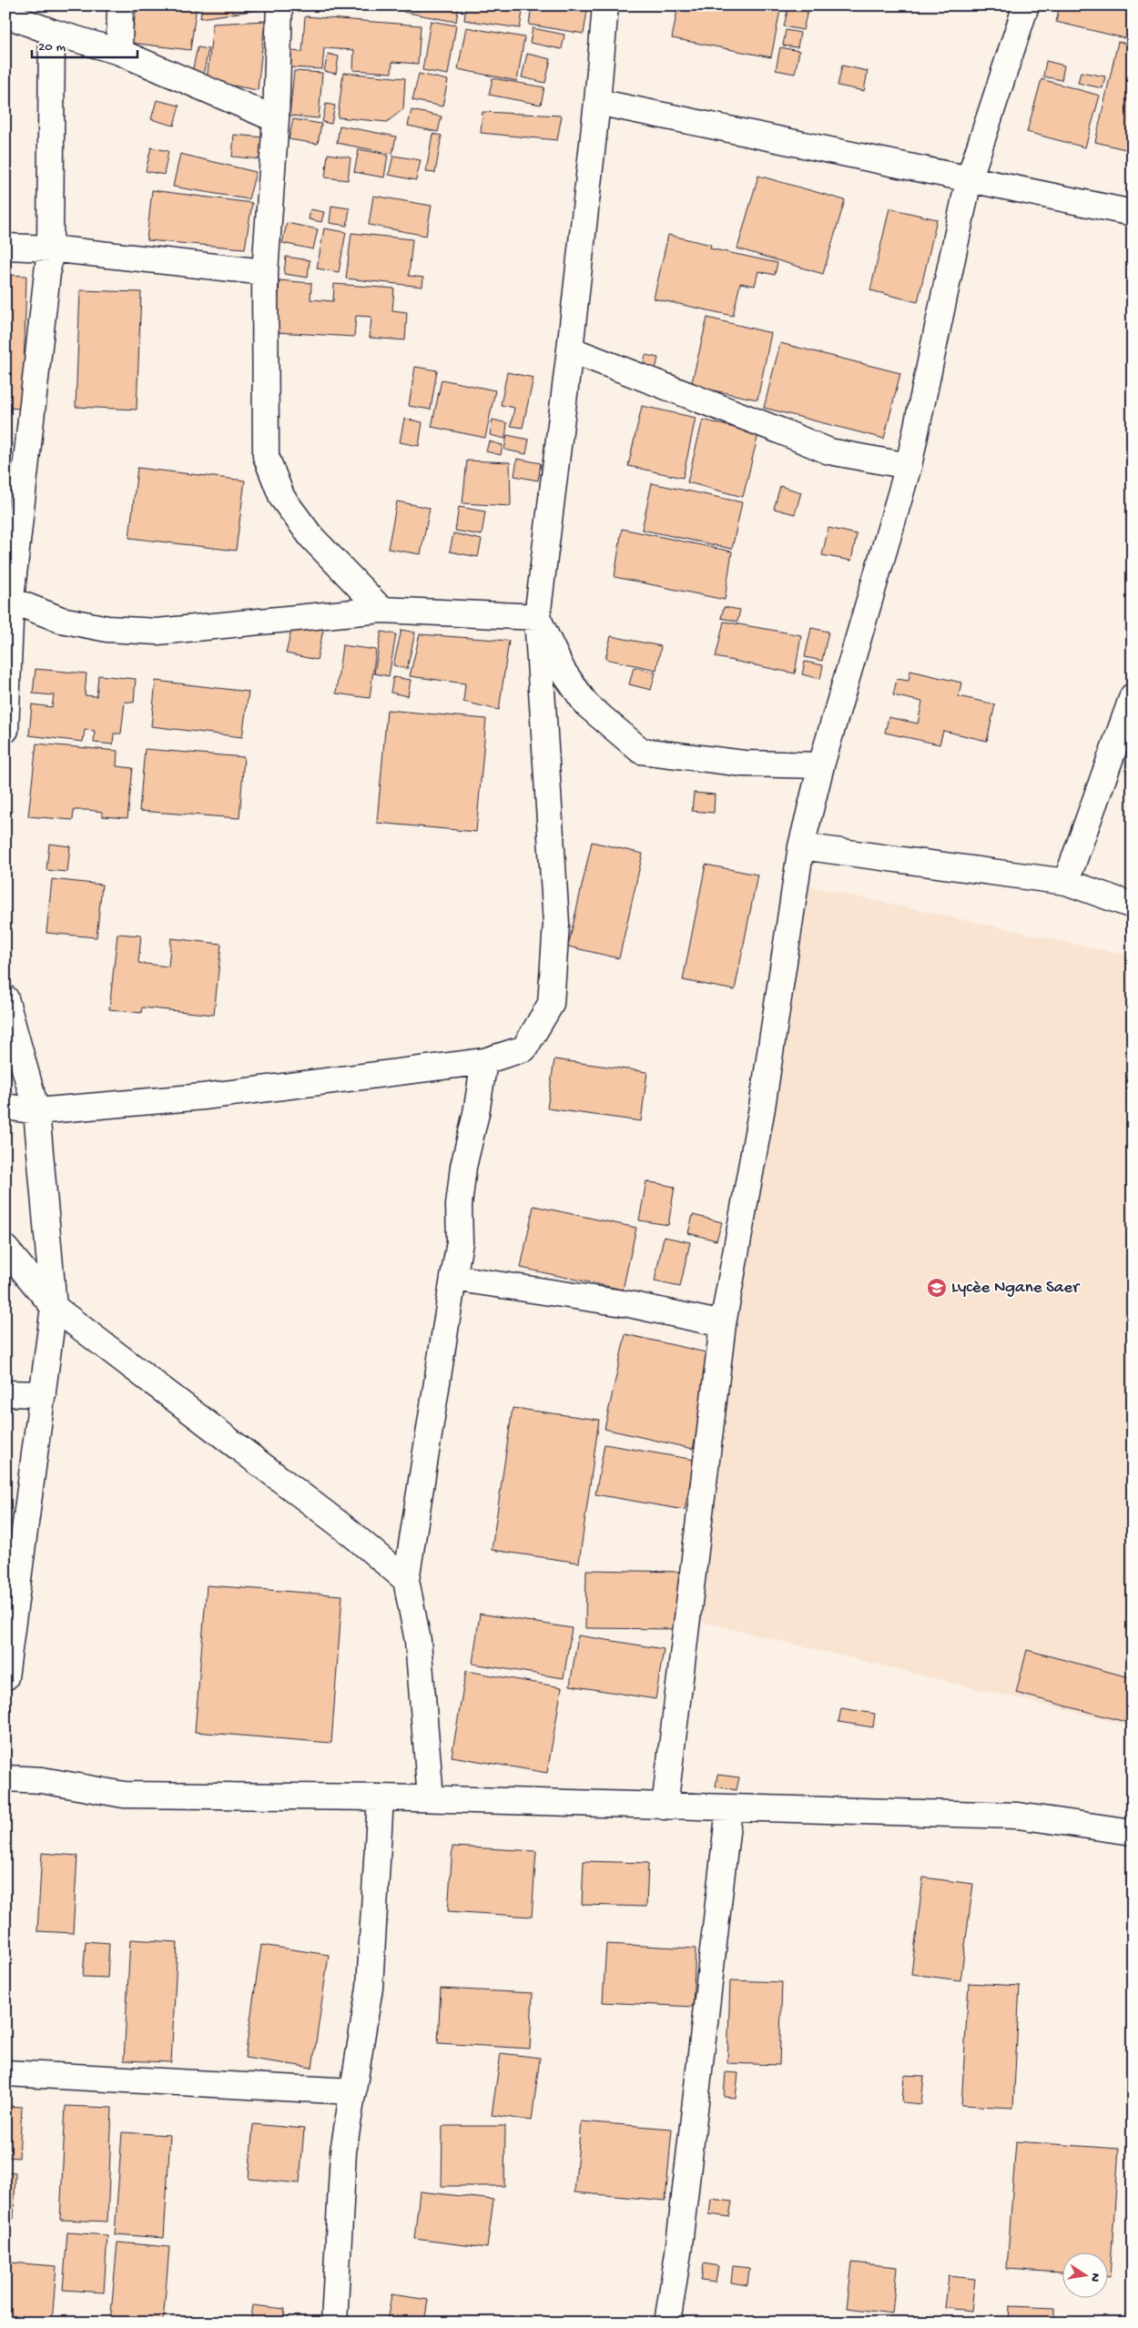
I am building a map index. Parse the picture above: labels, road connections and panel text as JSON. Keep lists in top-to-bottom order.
{
  "places": {
    "school or university": ["Lycèe Ngane Saer"]
  },
  "scale_bar": "20 m",
  "north": "right"
}
